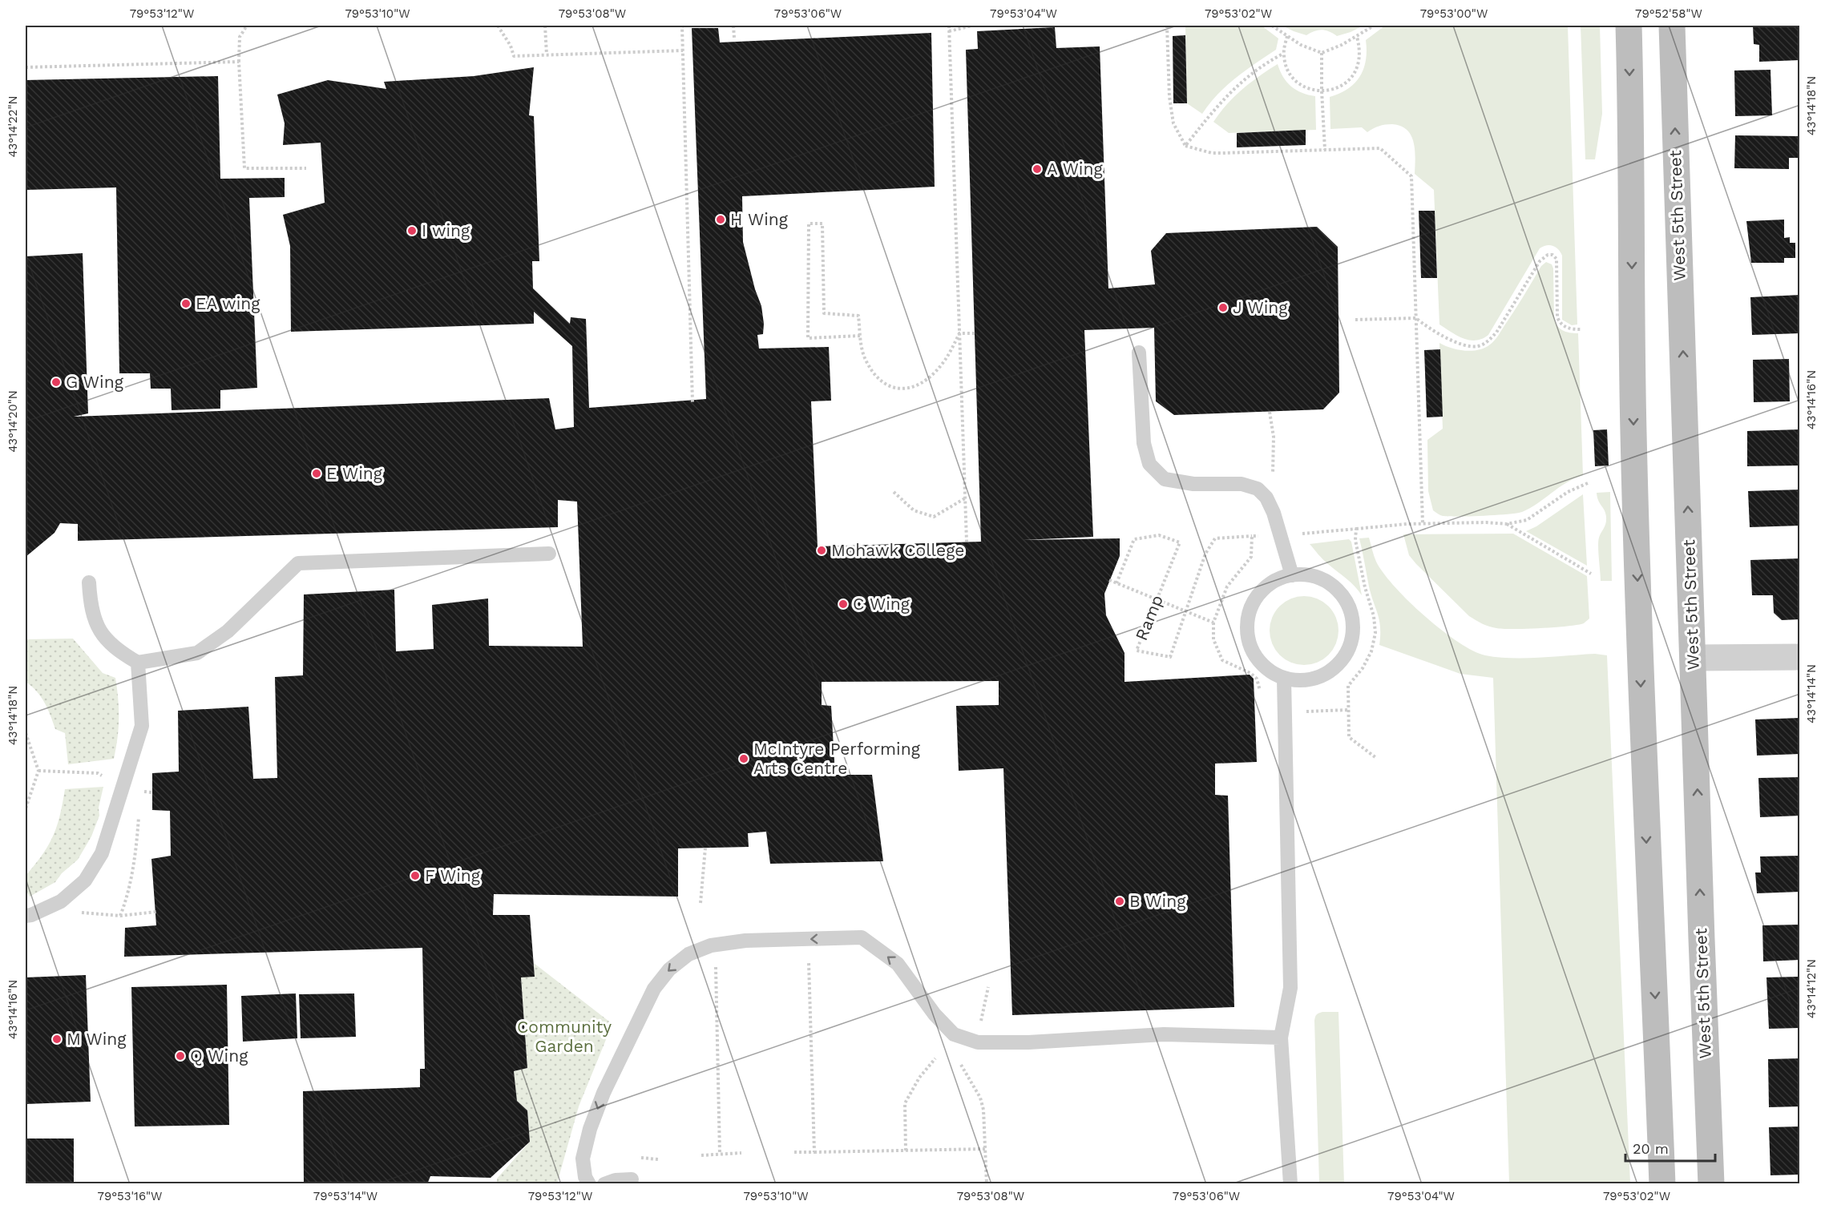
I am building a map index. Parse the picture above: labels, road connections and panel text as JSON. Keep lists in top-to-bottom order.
{
  "streets": {
    "main road": ["West 5th Street"],
    "path": ["Ramp"]
  },
  "parks": ["Community Garden"],
  "places": [
    "A Wing",
    "H Wing",
    "I wing",
    "EA wing",
    "J Wing",
    "G Wing",
    "E Wing",
    "Mohawk College",
    "C Wing",
    "McIntyre Performing Arts Centre",
    "F Wing",
    "B Wing",
    "M Wing",
    "Q Wing"
  ],
  "scale_bar": "20 m",
  "coordinates": [
    "79°53'12\"W",
    "79°53'10\"W",
    "79°53'08\"W",
    "79°53'06\"W",
    "79°53'04\"W",
    "79°53'02\"W",
    "79°53'00\"W",
    "79°52'58\"W",
    "43°14'18\"N",
    "43°14'22\"N",
    "43°14'16\"N",
    "43°14'20\"N",
    "43°14'14\"N",
    "43°14'12\"N",
    "79°53'16\"W",
    "79°53'14\"W"
  ]
}
